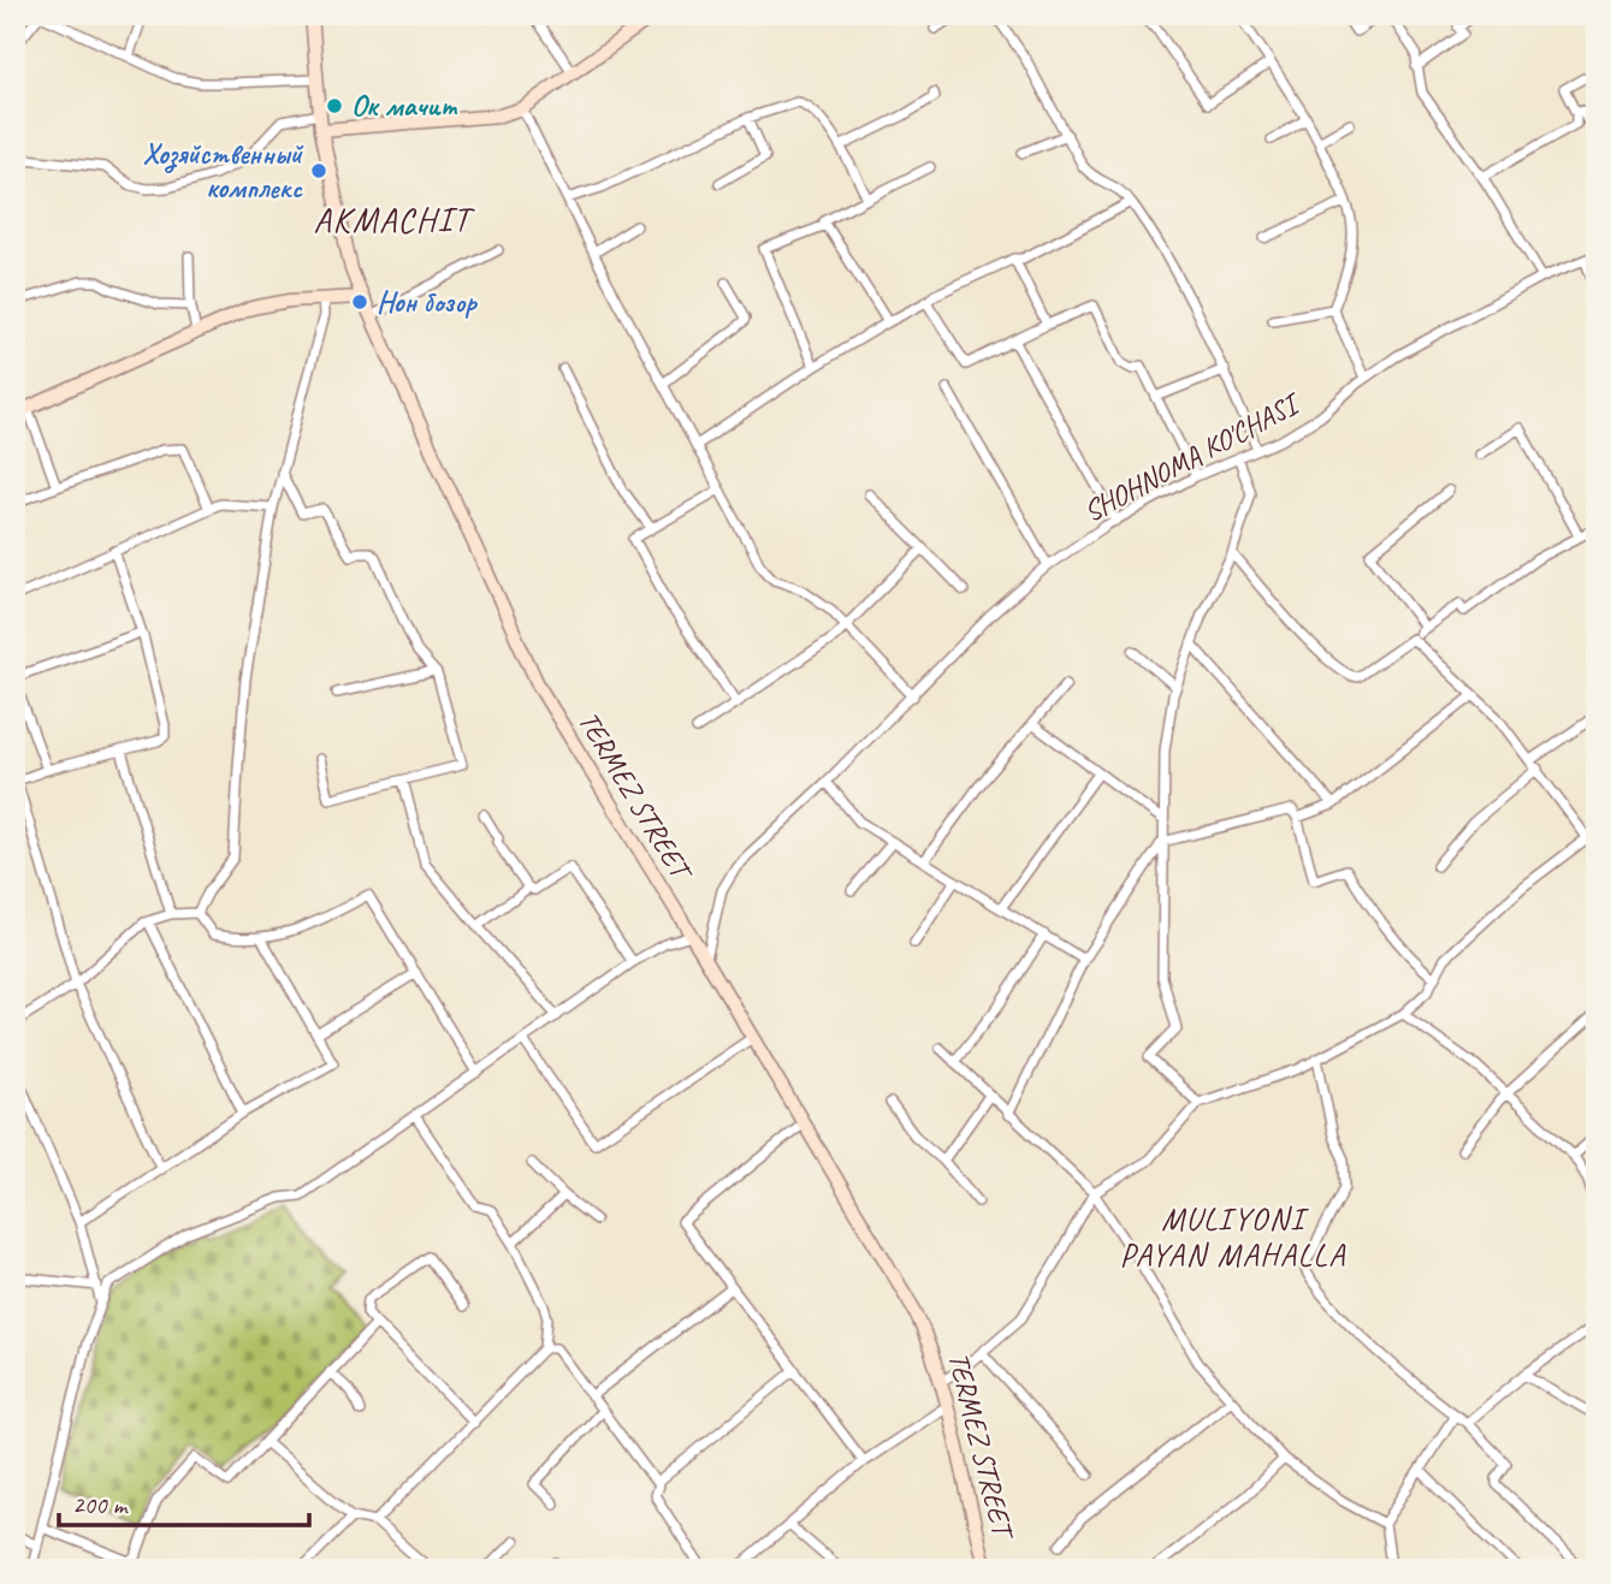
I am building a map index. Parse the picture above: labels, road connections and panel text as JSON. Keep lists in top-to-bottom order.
{
  "streets": {
    "main road": ["TERMEZ STREET"],
    "street": ["SHOHNOMA KO'CHASI"]
  },
  "crossings": [
    ["SHOHNOMA KO'CHASI", "TERMEZ STREET"]
  ],
  "districts": ["AKMACHIT", "MULIYONI PAYAN MAHALLA"],
  "places": ["Ок мачит", "Хозяйственный комплекс", "Нон бозор"],
  "scale_bar": "200 m"
}
